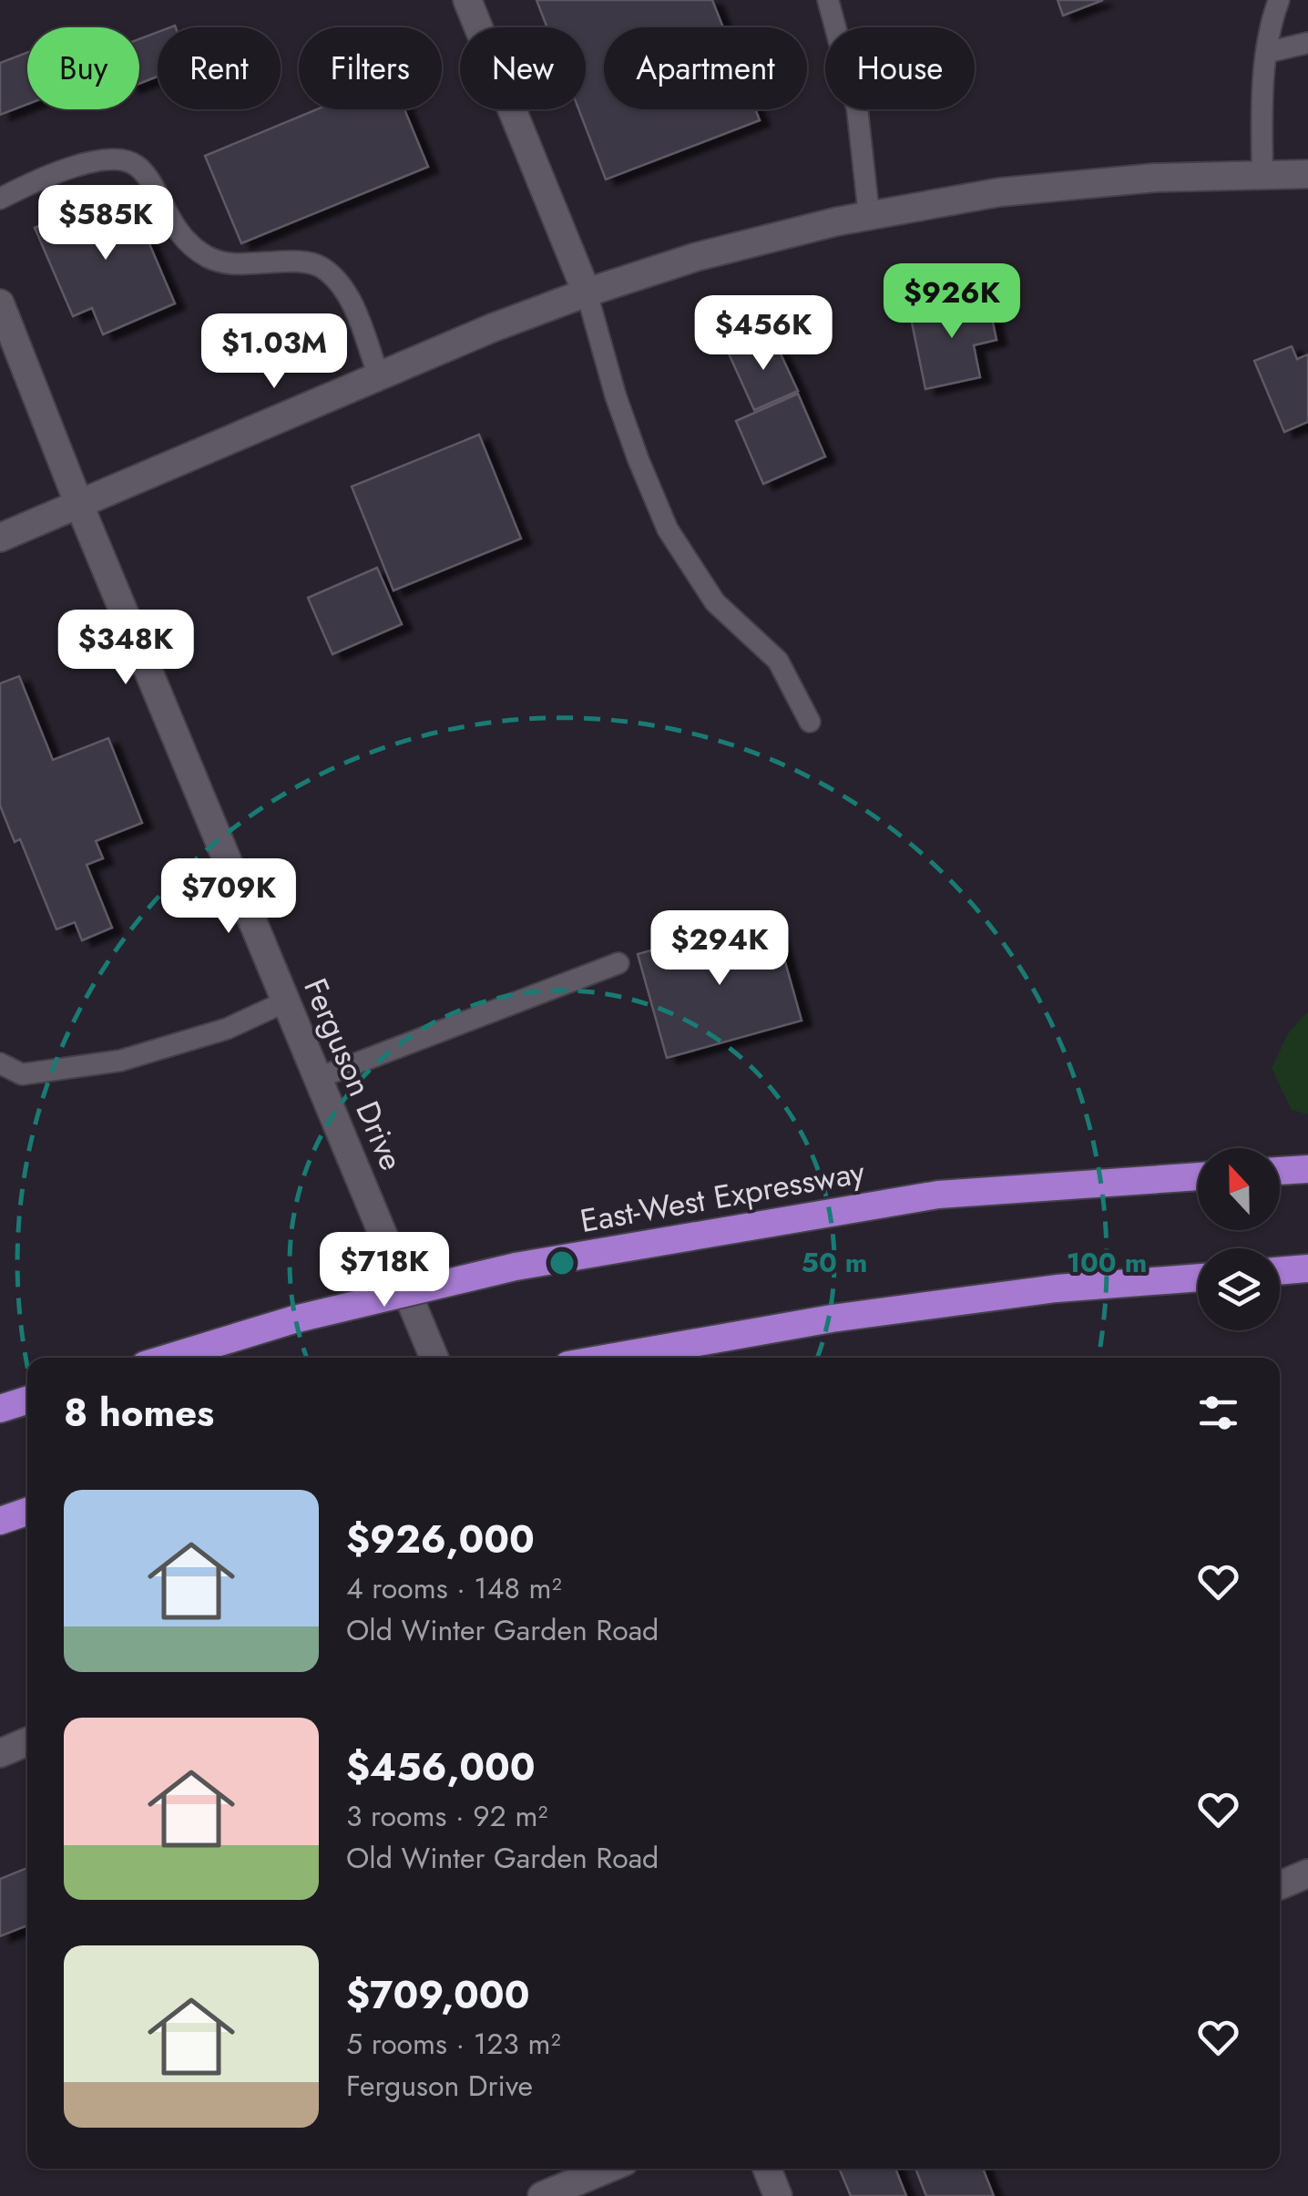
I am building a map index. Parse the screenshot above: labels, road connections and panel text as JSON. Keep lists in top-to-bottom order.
{
  "streets": {
    "highway": ["East-West Expressway"],
    "street": ["Ferguson Drive"]
  },
  "north": "top",
  "page": {
    "chip": [
      "Buy",
      "Rent",
      "Filters",
      "New",
      "Apartment",
      "House"
    ],
    "price": [
      "$585K",
      "$926K",
      "$456K",
      "$1.03M",
      "$348K",
      "$709K",
      "$294K",
      "$718K"
    ],
    "heading": "8 homes",
    "list": [
      {
        "name": "$926,000",
        "note": "4 rooms · 148 m² · Old Winter Garden Road"
      },
      {
        "name": "$456,000",
        "note": "3 rooms · 92 m² · Old Winter Garden Road"
      },
      {
        "name": "$709,000",
        "note": "5 rooms · 123 m² · Ferguson Drive"
      }
    ]
  },
  "rings": ["50 m", "100 m"]
}
